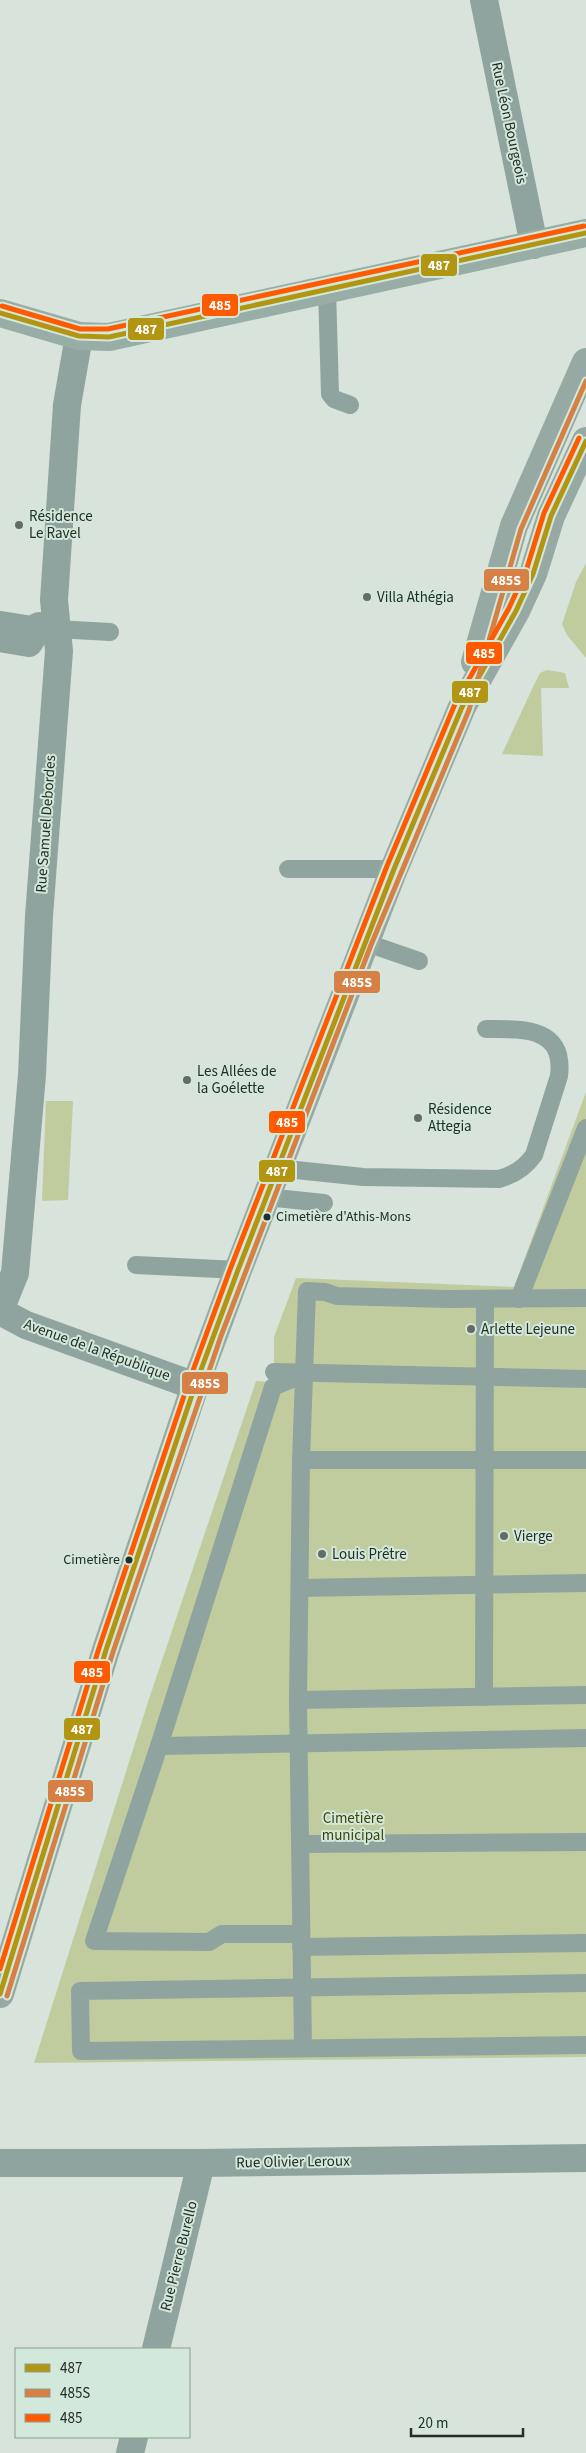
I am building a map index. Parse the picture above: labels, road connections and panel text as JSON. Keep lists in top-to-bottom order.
{
  "streets": {
    "street": [
      "Rue Léon Bourgeois",
      "Rue Samuel Debordes",
      "Avenue de la République",
      "Rue Olivier Leroux",
      "Rue Pierre Burello"
    ]
  },
  "crossings": [
    ["Rue Samuel Debordes", "Avenue de la République"],
    ["Rue Olivier Leroux", "Rue Pierre Burello"]
  ],
  "parks": ["Cimetière municipal"],
  "places": [
    "Résidence Le Ravel",
    "Villa Athégia",
    "Les Allées de la Goélette",
    "Résidence Attegia",
    "Cimetière d'Athis-Mons",
    "Arlette Lejeune",
    "Vierge",
    "Louis Prêtre",
    "Cimetière"
  ],
  "lines": ["transit line 485", "transit line 487", "transit line 485S"],
  "legend": ["487", "485S", "485"],
  "scale_bar": "20 m"
}
